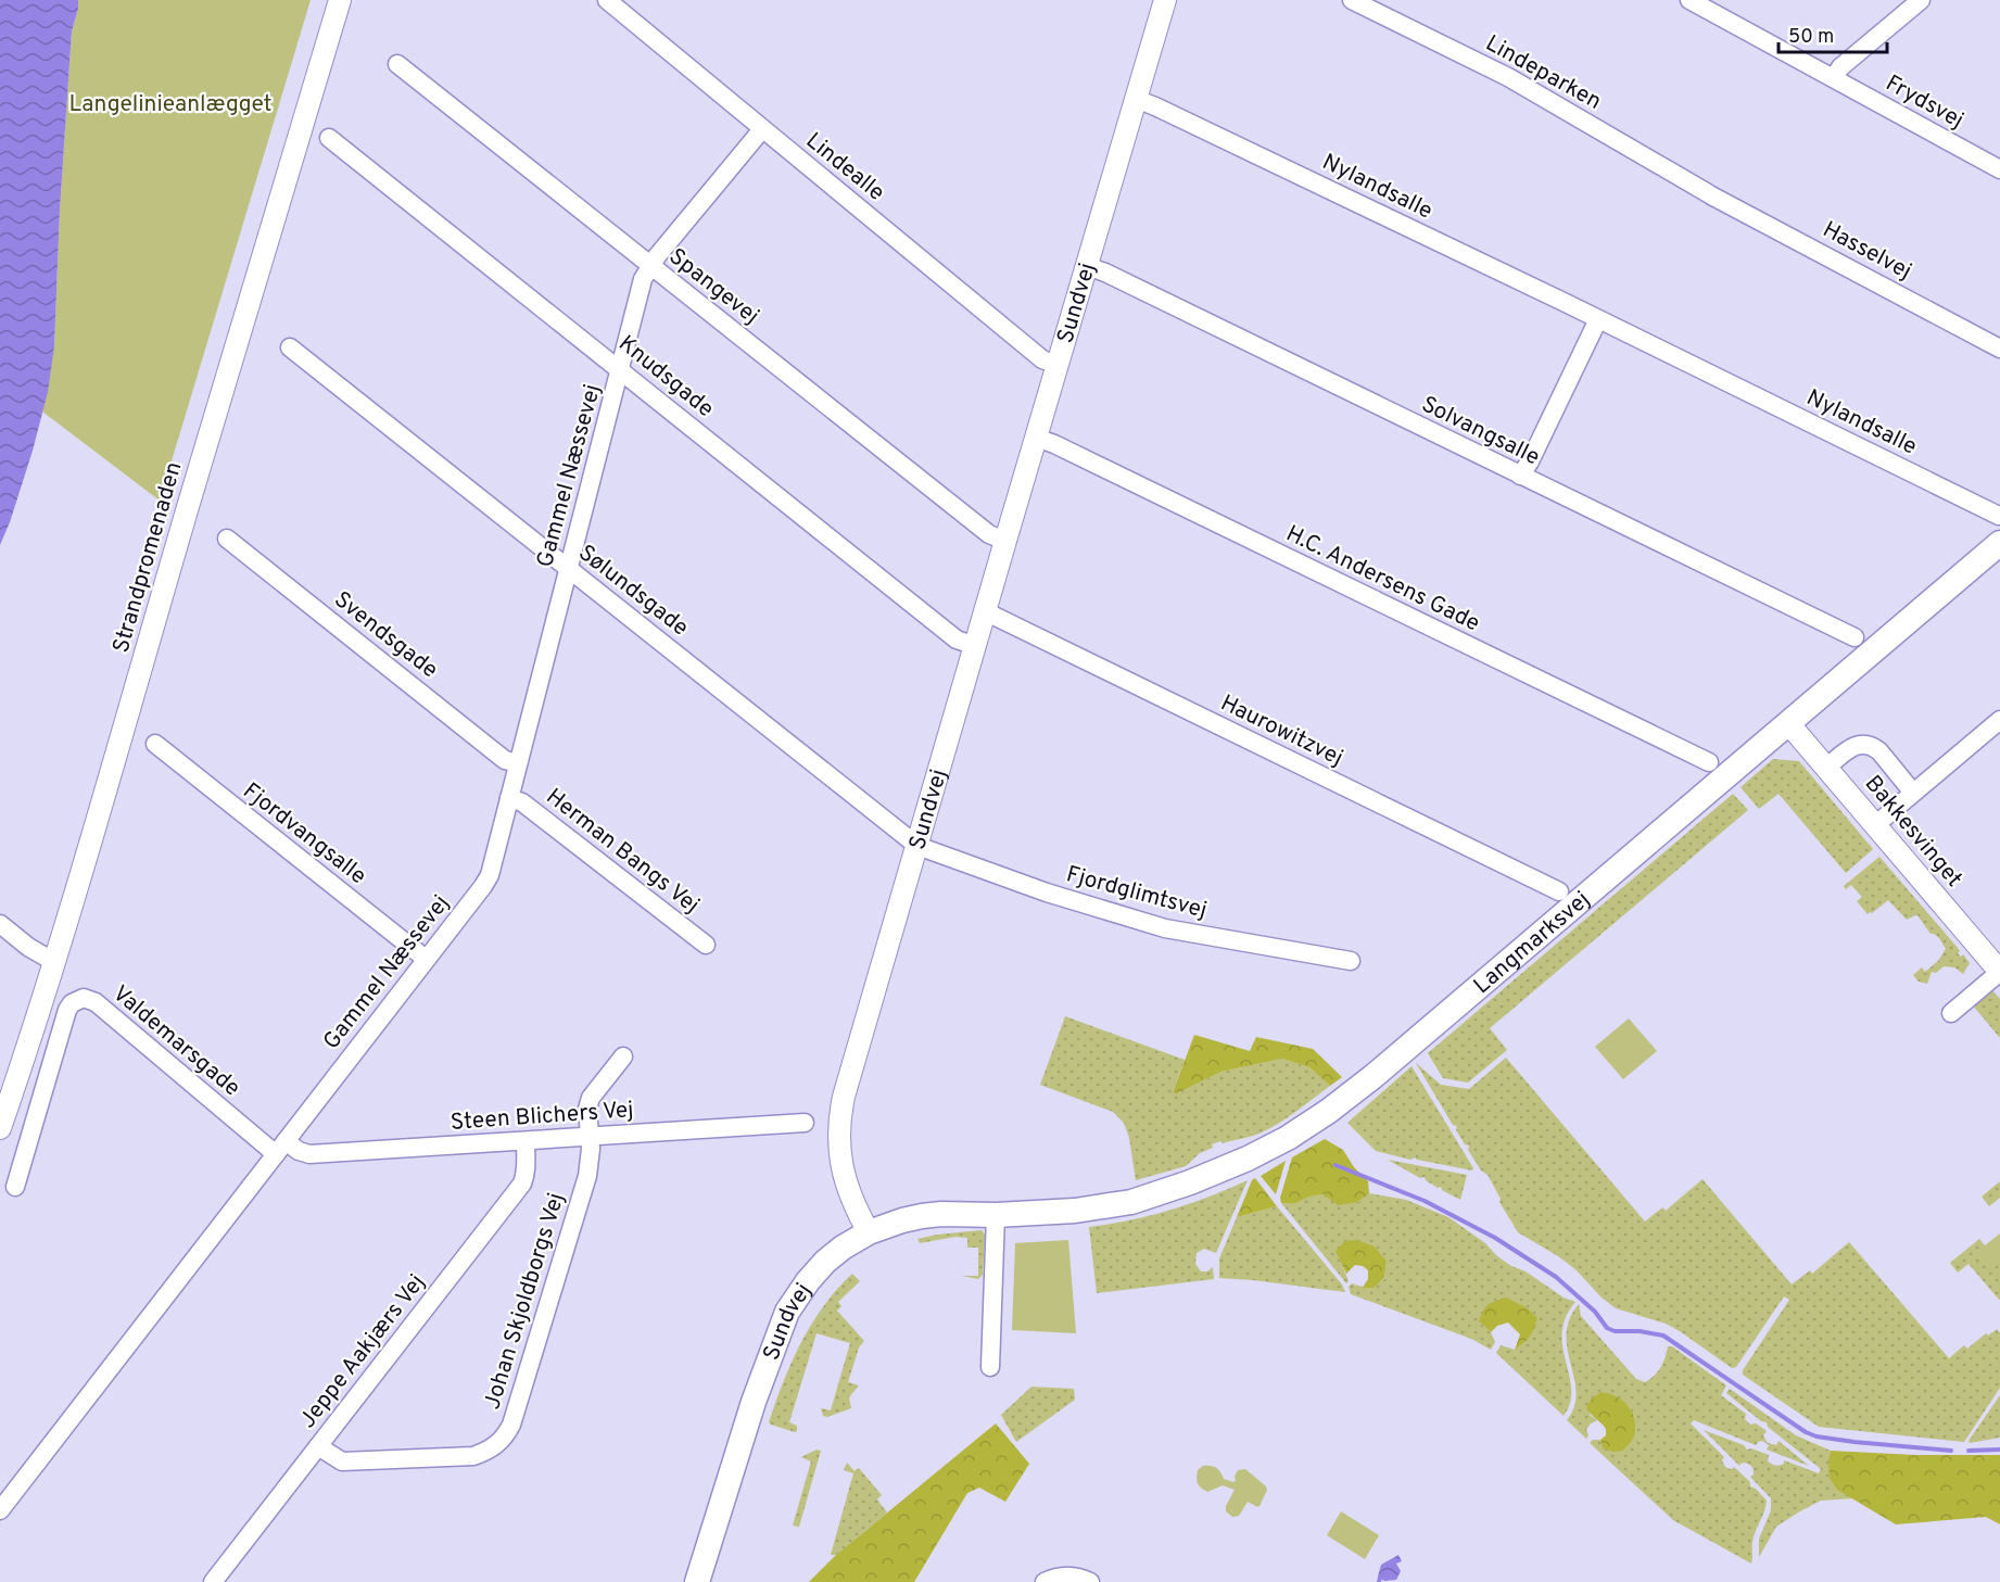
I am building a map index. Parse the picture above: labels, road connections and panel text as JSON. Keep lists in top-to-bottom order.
{
  "streets": {
    "main road": ["Sundvej", "Langmarksvej"],
    "street": [
      "Lindeparken",
      "Frydsvej",
      "Lindealle",
      "Nylandsalle",
      "Hasselvej",
      "Spangevej",
      "Knudsgade",
      "Solvangsalle",
      "Gammel Næssevej",
      "Strandpromenaden",
      "H.C. Andersens Gade",
      "Sølundsgade",
      "Svendsgade",
      "Haurowitzvej",
      "Bakkesvinget",
      "Fjordvangsalle",
      "Herman Bangs Vej",
      "Fjordglimtsvej",
      "Valdemarsgade",
      "Steen Blichers Vej",
      "Johan Skjoldborgs Vej",
      "Jeppe Aakjærs Vej"
    ]
  },
  "crossings": [
    ["Lindeparken", "Hasselvej"],
    ["Lindealle", "Sundvej"],
    ["Lindealle", "Gammel Næssevej"],
    ["Nylandsalle", "Sundvej"],
    ["Spangevej", "Sundvej"],
    ["Spangevej", "Gammel Næssevej"],
    ["Sundvej", "Knudsgade"],
    ["Sundvej", "Solvangsalle"],
    ["Sundvej", "H.C. Andersens Gade"],
    ["Sundvej", "Sølundsgade"],
    ["Sundvej", "Haurowitzvej"],
    ["Sundvej", "Fjordglimtsvej"],
    ["Sundvej", "Langmarksvej"],
    ["Knudsgade", "Gammel Næssevej"],
    ["Gammel Næssevej", "Sølundsgade"],
    ["Gammel Næssevej", "Svendsgade"],
    ["Gammel Næssevej", "Fjordvangsalle"],
    ["Gammel Næssevej", "Herman Bangs Vej"],
    ["Gammel Næssevej", "Valdemarsgade"],
    ["Gammel Næssevej", "Steen Blichers Vej"],
    ["Sølundsgade", "Fjordglimtsvej"],
    ["Bakkesvinget", "Langmarksvej"],
    ["Valdemarsgade", "Steen Blichers Vej"],
    ["Steen Blichers Vej", "Johan Skjoldborgs Vej"],
    ["Steen Blichers Vej", "Jeppe Aakjærs Vej"],
    ["Johan Skjoldborgs Vej", "Jeppe Aakjærs Vej"]
  ],
  "parks": ["Langelinieanlægget"],
  "scale_bar": "50 m"
}
